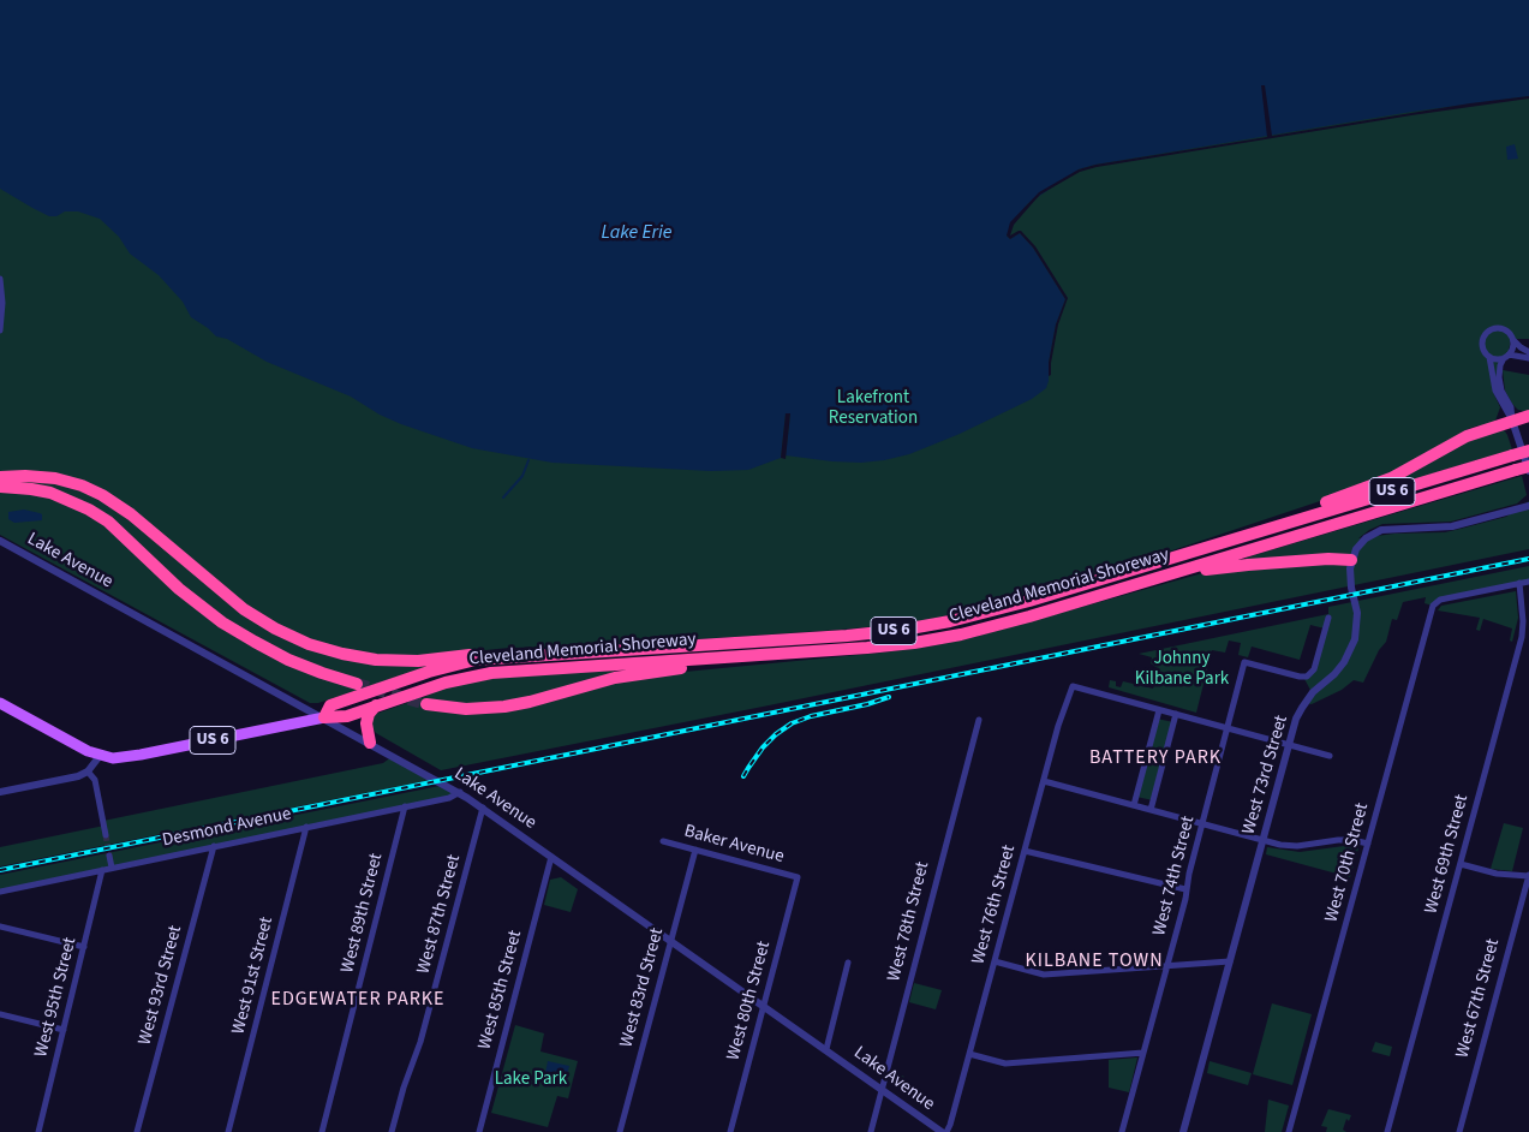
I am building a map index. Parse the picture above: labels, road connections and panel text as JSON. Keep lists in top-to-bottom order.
{
  "streets": {
    "highway": ["US 6", "Cleveland Memorial Shoreway"],
    "street": [
      "Lake Avenue",
      "West 73rd Street",
      "Desmond Avenue",
      "Baker Avenue",
      "West 69th Street",
      "West 70th Street",
      "West 74th Street",
      "West 76th Street",
      "West 89th Street",
      "West 87th Street",
      "West 78th Street",
      "West 91st Street",
      "West 93rd Street",
      "West 83rd Street",
      "West 85th Street",
      "West 95th Street",
      "West 67th Street",
      "West 80th Street"
    ]
  },
  "crossings": [
    ["US 6", "Lake Avenue"],
    ["US 6", "Cleveland Memorial Shoreway"],
    ["Lake Avenue", "Cleveland Memorial Shoreway"],
    ["Lake Avenue", "Desmond Avenue"],
    ["Lake Avenue", "West 76th Street"],
    ["Lake Avenue", "West 87th Street"],
    ["Lake Avenue", "West 78th Street"],
    ["Lake Avenue", "West 83rd Street"],
    ["Lake Avenue", "West 85th Street"],
    ["Lake Avenue", "West 80th Street"],
    ["Desmond Avenue", "West 89th Street"],
    ["Desmond Avenue", "West 91st Street"],
    ["Desmond Avenue", "West 93rd Street"],
    ["Desmond Avenue", "West 95th Street"],
    ["Baker Avenue", "West 83rd Street"],
    ["Baker Avenue", "West 80th Street"],
    ["West 69th Street", "West 70th Street"]
  ],
  "districts": ["BATTERY PARK", "KILBANE TOWN", "EDGEWATER PARKE"],
  "water": ["Lake Erie"],
  "parks": ["Lakefront Reservation", "Johnny Kilbane Park", "Lake Park"]
}
